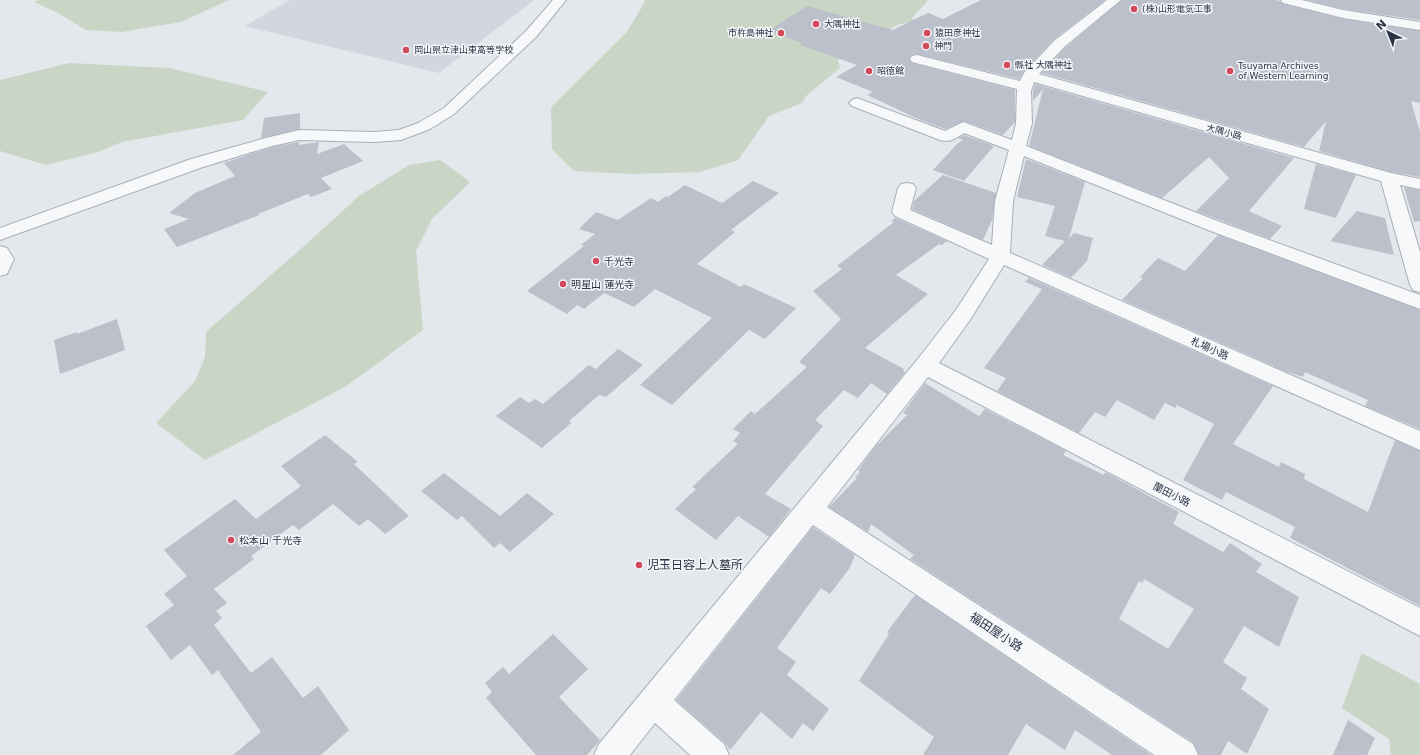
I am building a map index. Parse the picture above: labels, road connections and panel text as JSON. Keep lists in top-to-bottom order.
{
  "streets": {
    "street": [
      "大隅小路",
      "札場小路",
      "蘭田小路",
      "福田屋小路"
    ]
  },
  "places": [
    "(株)山形電気工事",
    "大隅神社",
    "市杵島神社",
    "猿田彦神社",
    "神門",
    "岡山県立津山東高等学校",
    "縣社 大隅神社",
    "昭徳館",
    "Tsuyama Archives of Western Learning",
    "千光寺",
    "明星山 蓮光寺",
    "松本山 千光寺",
    "児玉日容上人墓所"
  ],
  "north": "top left"
}
